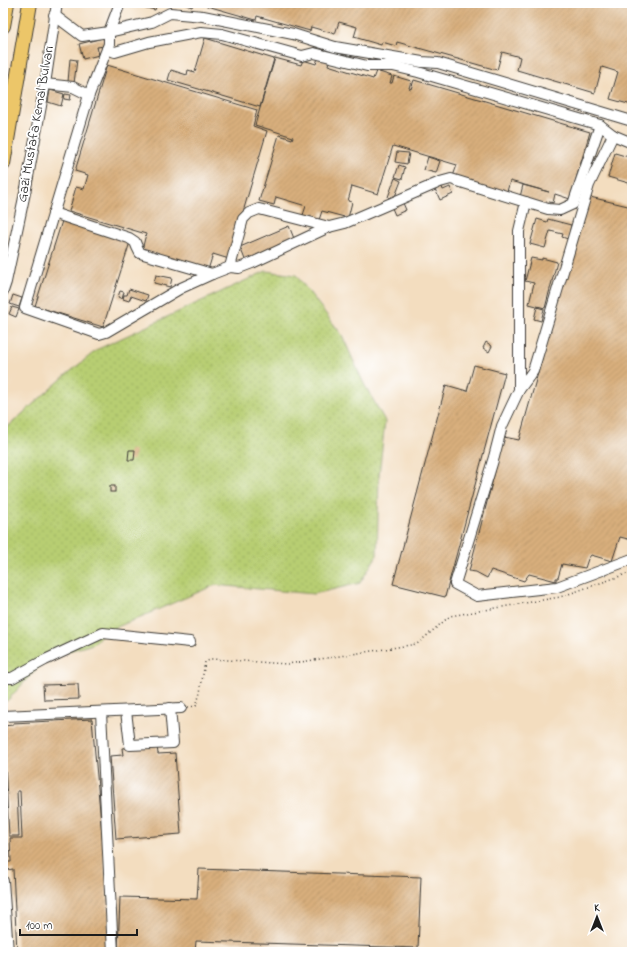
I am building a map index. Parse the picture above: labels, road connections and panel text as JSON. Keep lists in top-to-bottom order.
{
  "streets": {
    "highway": ["Gazi Mustafa Kemal Bulvarı"]
  },
  "scale_bar": "100 m",
  "north": "top"
}
